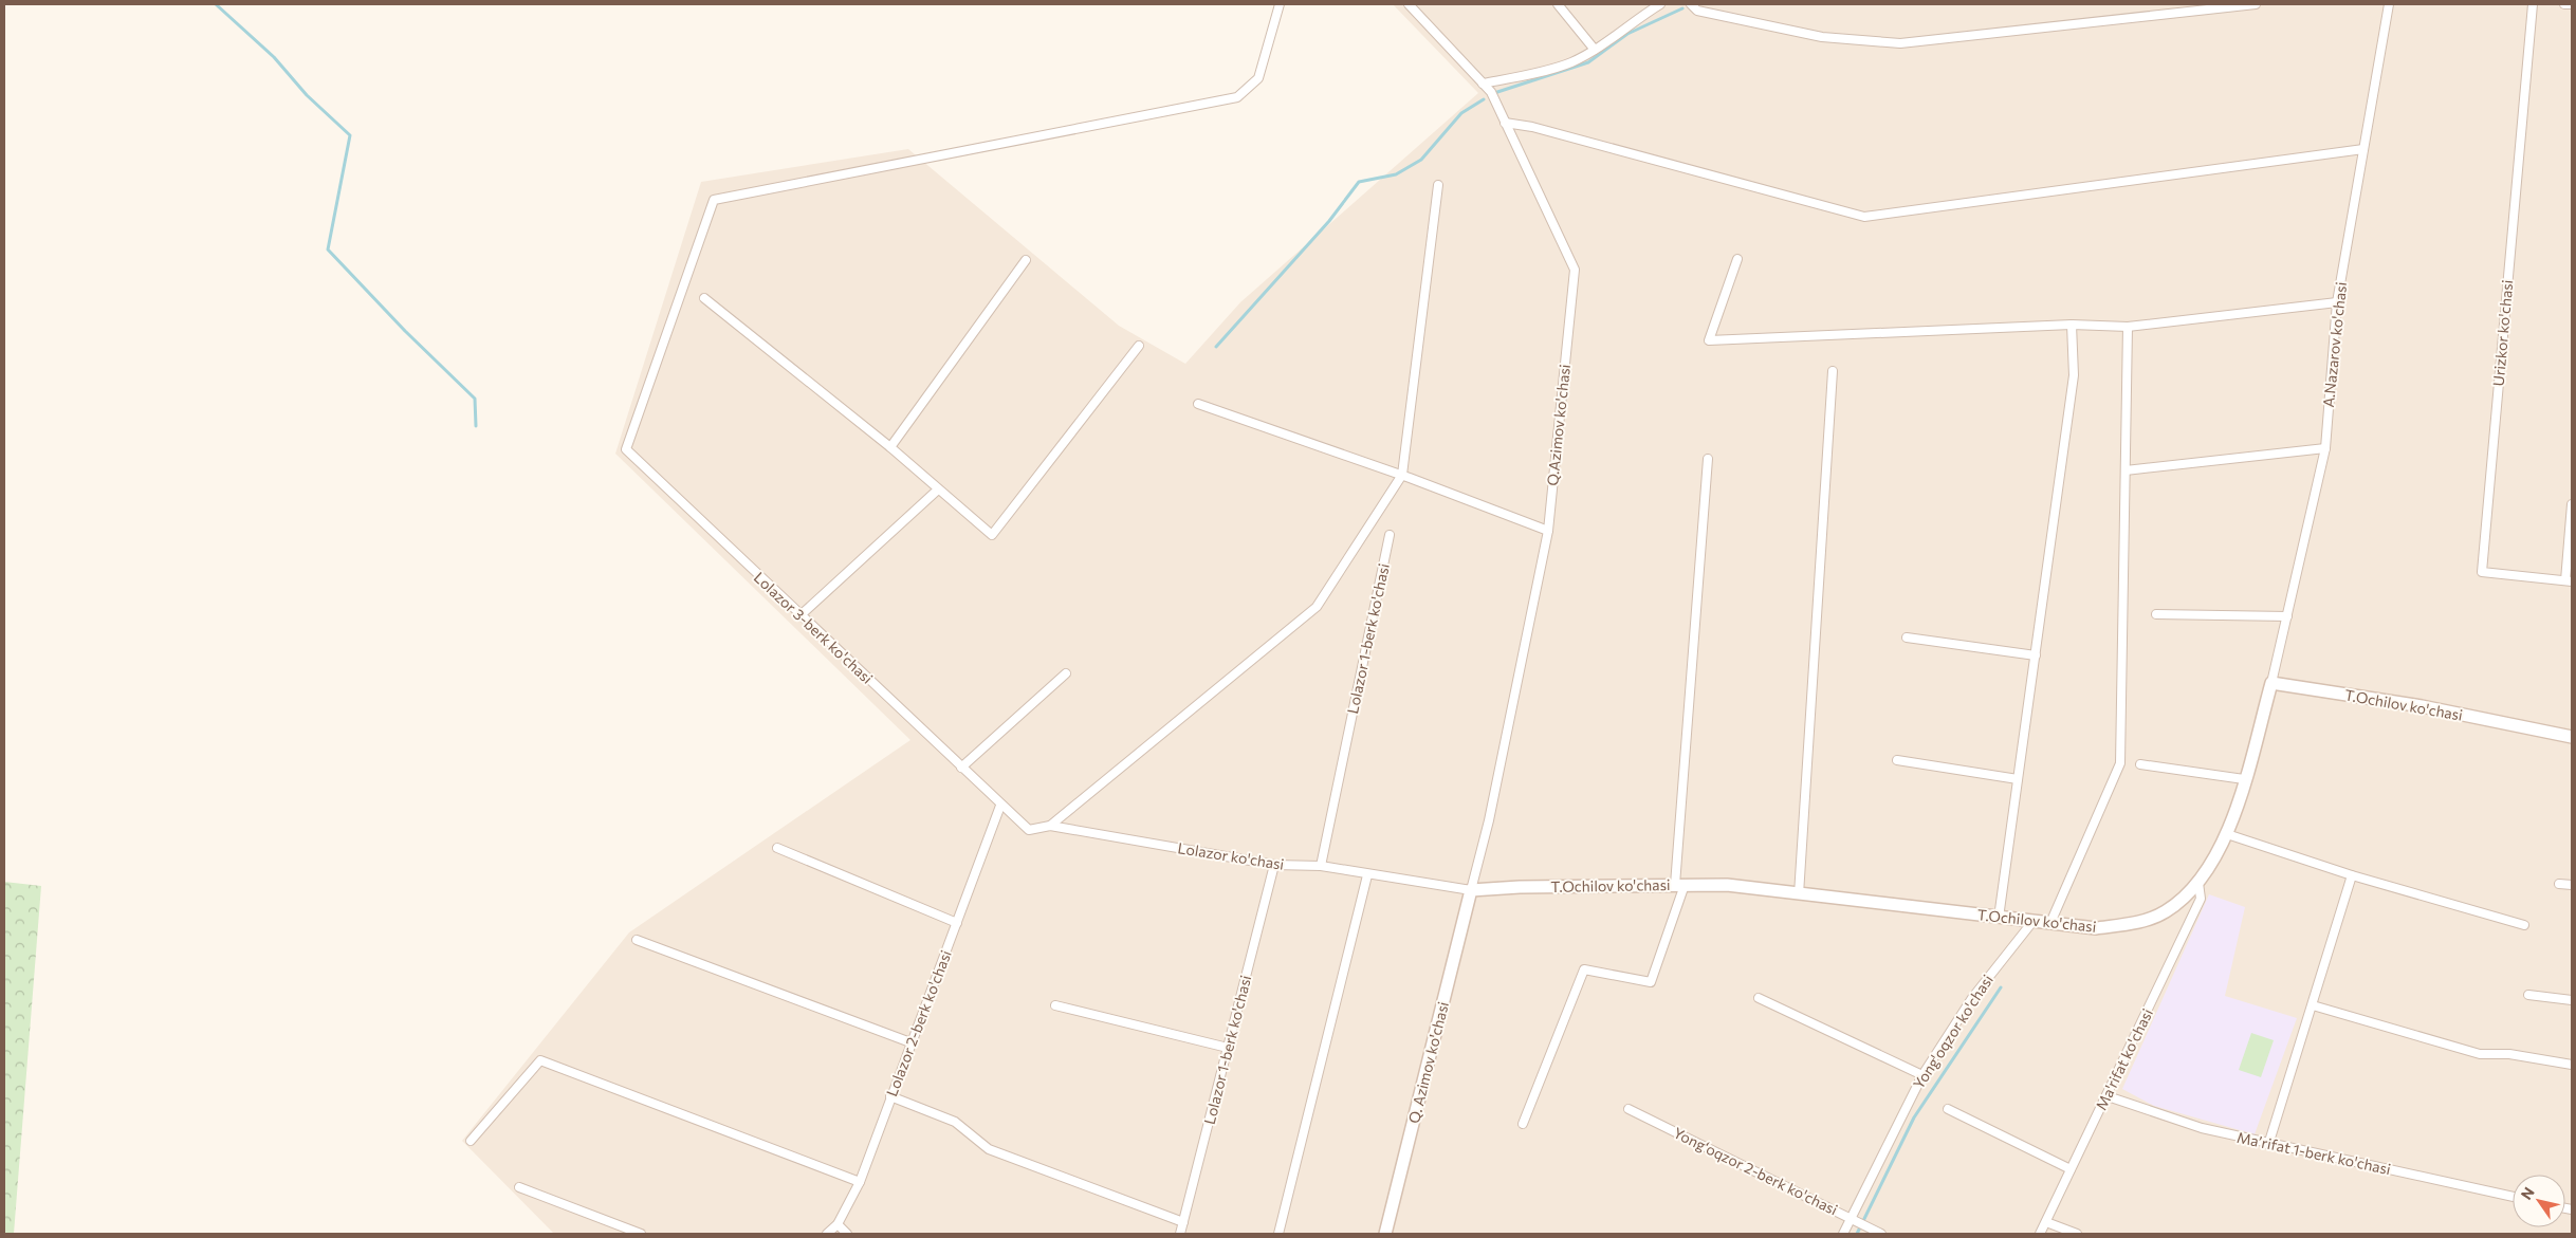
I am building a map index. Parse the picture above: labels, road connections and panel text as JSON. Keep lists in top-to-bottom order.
{
  "streets": {
    "main road": ["T.Ochilov ko'chasi", "Q. Azimov ko'chasi"],
    "street": [
      "Urizkor ko'chasi",
      "A.Nazarov ko'chasi",
      "Q.Azimov ko'chasi",
      "Lolazor 3-berk ko'chasi",
      "Lolazor 1-berk ko'chasi",
      "Lolazor ko'chasi",
      "Lolazor 2-berk ko'chasi",
      "Yong'oqzor ko'chasi",
      "Ma'rifat ko'chasi",
      "Ma’rifat 1-berk ko'chasi",
      "Yong‘oqzor 2-berk ko'chasi"
    ]
  },
  "crossings": [
    ["A.Nazarov ko'chasi", "T.Ochilov ko'chasi"],
    ["Q.Azimov ko'chasi", "T.Ochilov ko'chasi"],
    ["Q.Azimov ko'chasi", "Lolazor ko'chasi"],
    ["Q.Azimov ko'chasi", "Q. Azimov ko'chasi"],
    ["Lolazor 3-berk ko'chasi", "Lolazor ko'chasi"],
    ["Lolazor 3-berk ko'chasi", "Lolazor 2-berk ko'chasi"],
    ["Lolazor 1-berk ko'chasi", "Lolazor ko'chasi"],
    ["T.Ochilov ko'chasi", "Lolazor ko'chasi"],
    ["T.Ochilov ko'chasi", "Yong'oqzor ko'chasi"],
    ["T.Ochilov ko'chasi", "Ma'rifat ko'chasi"],
    ["T.Ochilov ko'chasi", "Q. Azimov ko'chasi"],
    ["Lolazor ko'chasi", "Lolazor 2-berk ko'chasi"],
    ["Lolazor ko'chasi", "Q. Azimov ko'chasi"],
    ["Yong'oqzor ko'chasi", "Yong‘oqzor 2-berk ko'chasi"],
    ["Ma'rifat ko'chasi", "Ma’rifat 1-berk ko'chasi"]
  ],
  "north": "top left"
}
